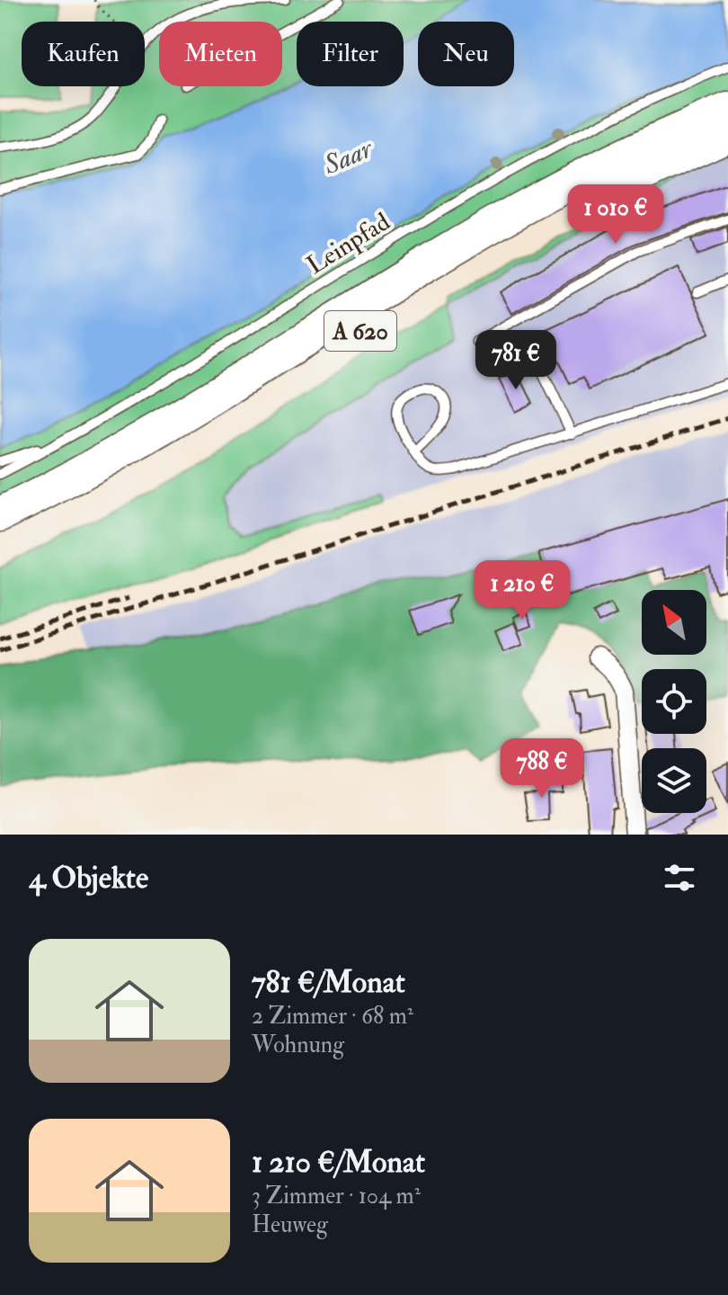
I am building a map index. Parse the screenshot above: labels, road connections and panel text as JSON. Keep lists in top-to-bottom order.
{
  "streets": {
    "highway": ["A 620"],
    "lane": ["Leinpfad"]
  },
  "water": ["Saar"],
  "north": "top left",
  "page": {
    "chip": [
      "Kaufen",
      "Mieten",
      "Filter",
      "Neu"
    ],
    "price": [
      "1 010 €",
      "781 €",
      "1 210 €",
      "788 €"
    ],
    "heading": "4 Objekte",
    "list": [
      {
        "name": "781 €/Monat",
        "note": "2 Zimmer · 68 m² · Wohnung"
      },
      {
        "name": "1 210 €/Monat",
        "note": "3 Zimmer · 104 m² · Heuweg"
      }
    ]
  }
}
